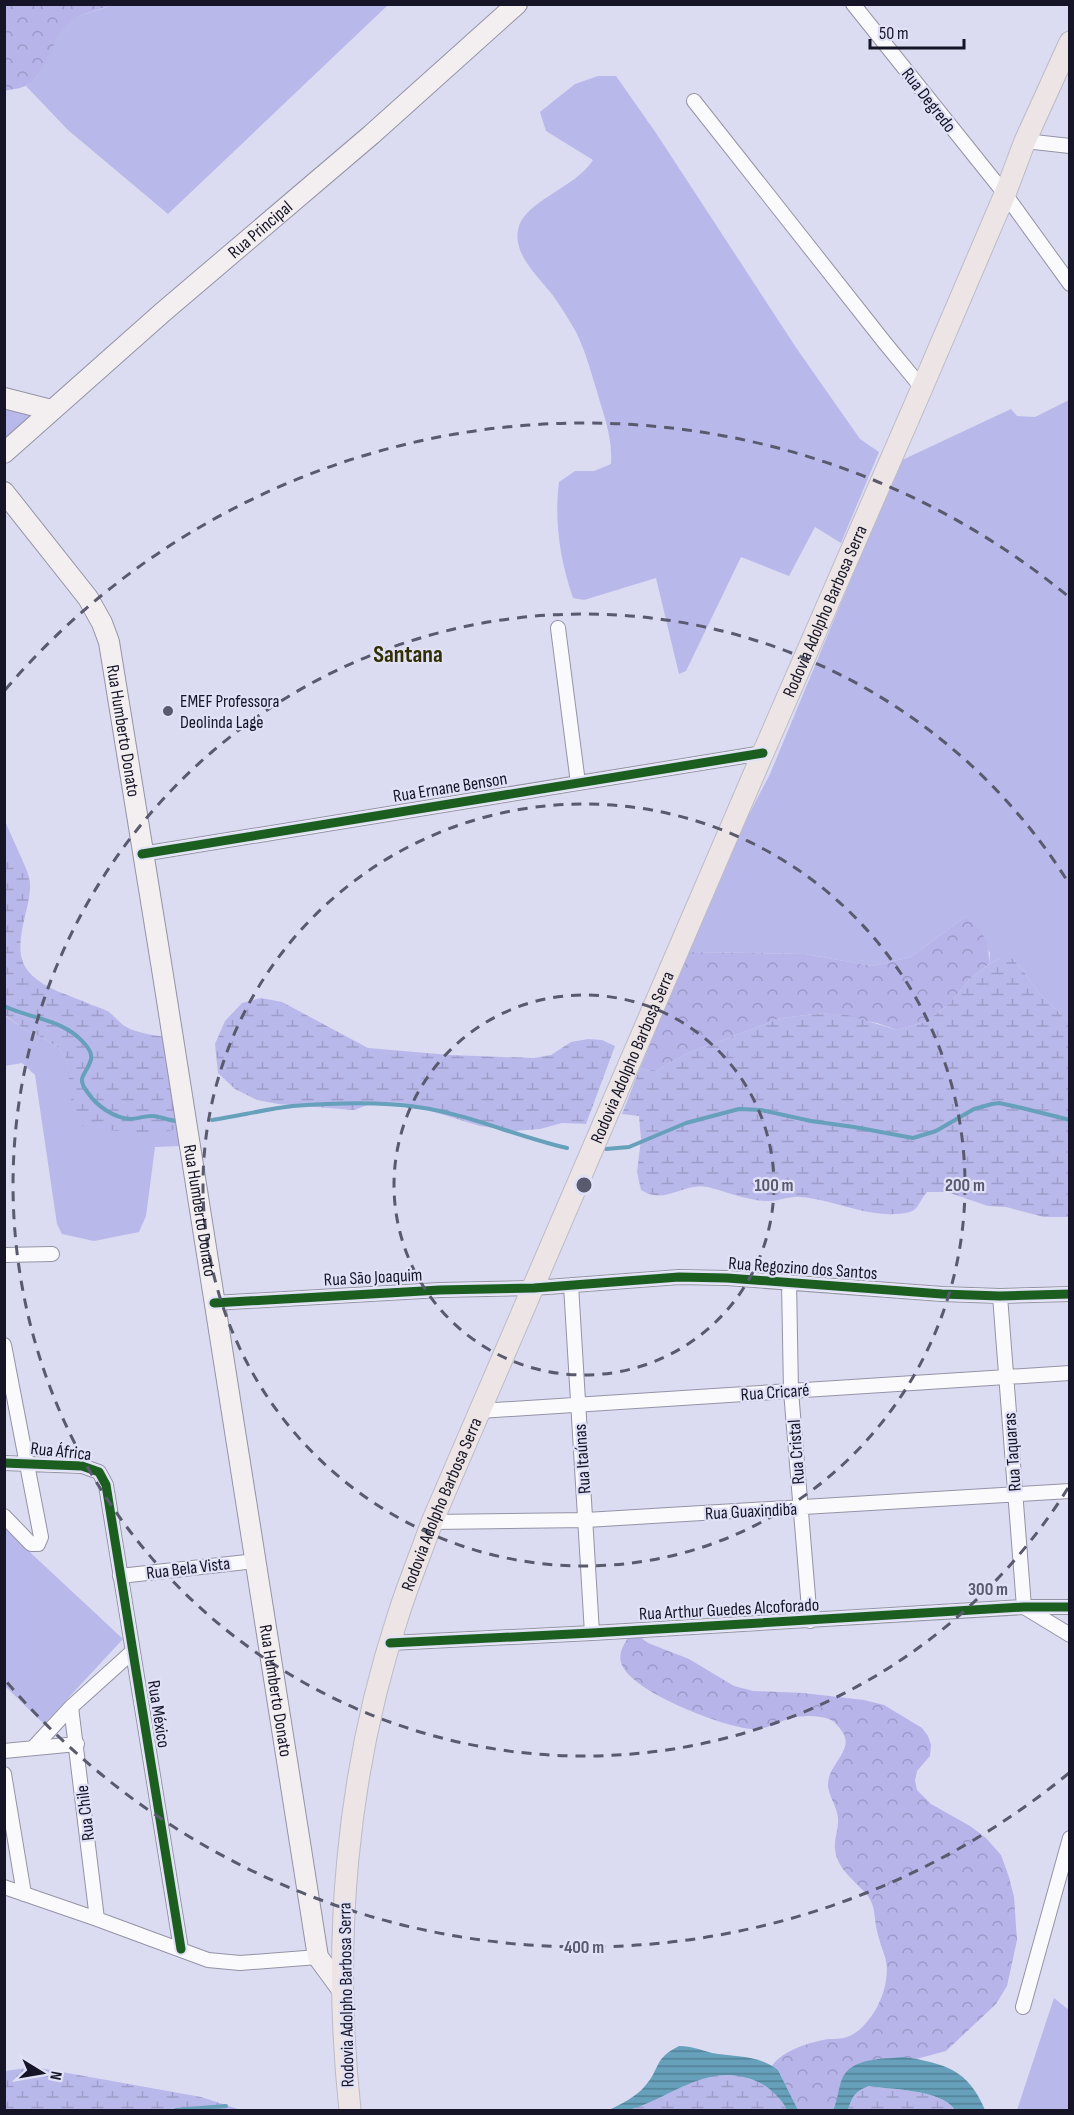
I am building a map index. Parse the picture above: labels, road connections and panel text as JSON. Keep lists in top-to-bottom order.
{
  "streets": {
    "main road": ["Rua Principal", "Rodovia Adolpho Barbosa Serra", "Rua Humberto Donato"],
    "street": [
      "Rua Degredo",
      "Rua Ernane Benson",
      "Rua Regozino dos Santos",
      "Rua São Joaquim",
      "Rua Cricaré",
      "Rua África",
      "Rua Cristal",
      "Rua Taquaras",
      "Rua Itaúnas",
      "Rua Guaxindiba",
      "Rua Bela Vista",
      "Rua Arthur Guedes Alcoforado",
      "Rua México",
      "Rua Chile"
    ]
  },
  "crossings": [
    ["Rua Degredo", "Rodovia Adolpho Barbosa Serra"],
    ["Rodovia Adolpho Barbosa Serra", "Rua Humberto Donato"],
    ["Rodovia Adolpho Barbosa Serra", "Rua Ernane Benson"],
    ["Rodovia Adolpho Barbosa Serra", "Rua Regozino dos Santos"],
    ["Rodovia Adolpho Barbosa Serra", "Rua São Joaquim"],
    ["Rodovia Adolpho Barbosa Serra", "Rua Cricaré"],
    ["Rodovia Adolpho Barbosa Serra", "Rua Guaxindiba"],
    ["Rodovia Adolpho Barbosa Serra", "Rua Arthur Guedes Alcoforado"],
    ["Rua Humberto Donato", "Rua Ernane Benson"],
    ["Rua Humberto Donato", "Rua São Joaquim"],
    ["Rua Humberto Donato", "Rua Bela Vista"],
    ["Rua Regozino dos Santos", "Rua São Joaquim"],
    ["Rua Regozino dos Santos", "Rua Cristal"],
    ["Rua Regozino dos Santos", "Rua Taquaras"],
    ["Rua Regozino dos Santos", "Rua Itaúnas"],
    ["Rua Cricaré", "Rua Cristal"],
    ["Rua Cricaré", "Rua Taquaras"],
    ["Rua Cricaré", "Rua Itaúnas"],
    ["Rua África", "Rua México"],
    ["Rua Cristal", "Rua Guaxindiba"],
    ["Rua Cristal", "Rua Arthur Guedes Alcoforado"],
    ["Rua Taquaras", "Rua Guaxindiba"],
    ["Rua Taquaras", "Rua Arthur Guedes Alcoforado"],
    ["Rua Itaúnas", "Rua Guaxindiba"],
    ["Rua Itaúnas", "Rua Arthur Guedes Alcoforado"],
    ["Rua Bela Vista", "Rua México"]
  ],
  "districts": ["Santana"],
  "places": ["EMEF Professora Deolinda Lage"],
  "scale_bar": "50 m",
  "north": "right",
  "rings": [
    "100 m",
    "200 m",
    "300 m",
    "400 m"
  ]
}
